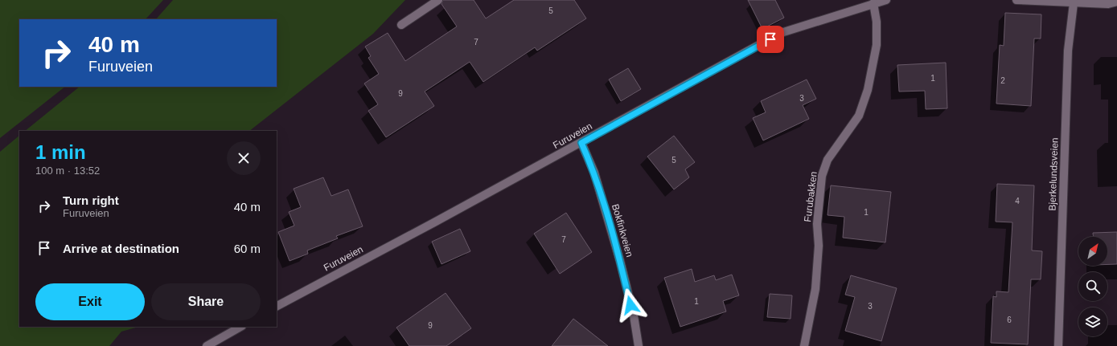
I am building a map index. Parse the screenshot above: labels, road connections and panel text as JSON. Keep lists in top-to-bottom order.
{
  "streets": {
    "street": [
      "Furuveien",
      "Bjerkelundsveien",
      "Furubakken",
      "Bokfinkveien"
    ]
  },
  "crossings": [
    ["Furuveien", "Furubakken"],
    ["Furuveien", "Bokfinkveien"]
  ],
  "house_numbers": [
    "5",
    "7",
    "1",
    "2",
    "9",
    "3",
    "5",
    "4",
    "1",
    "7",
    "1",
    "3",
    "6",
    "9"
  ],
  "north": "top right",
  "page": {
    "turn": ["40 m", "Furuveien"],
    "heading": ["1 min", "100 m · 13:52"],
    "list": [
      {
        "name": "Turn right",
        "note": "Furuveien",
        "value": "40 m"
      },
      {
        "name": "Arrive at destination",
        "value": "60 m"
      }
    ],
    "buttons": ["Exit", "Share"]
  }
}
